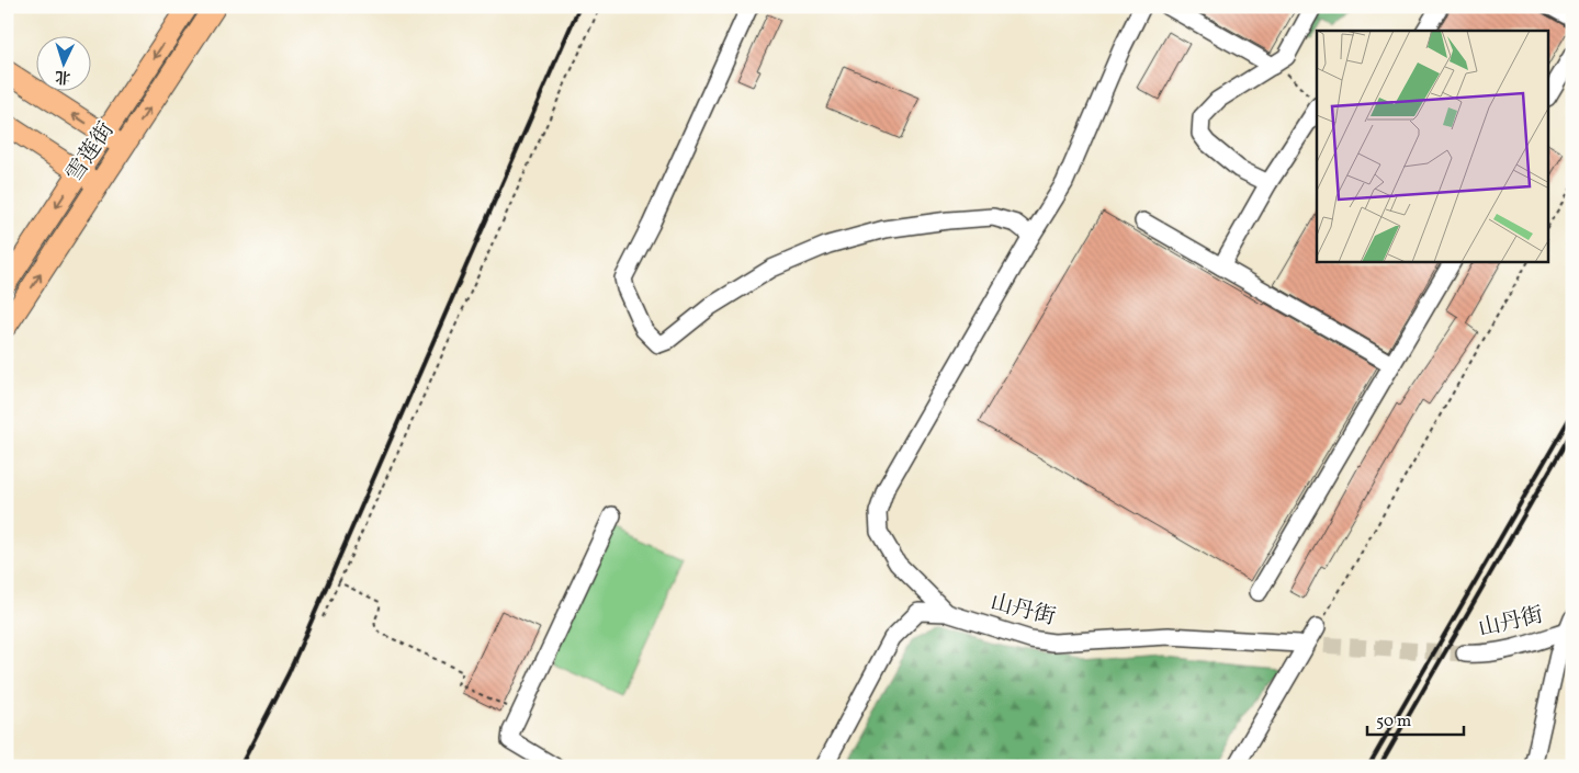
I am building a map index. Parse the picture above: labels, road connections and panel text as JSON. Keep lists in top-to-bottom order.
{
  "streets": {
    "main road": ["雪莲街"],
    "street": ["山丹街"]
  },
  "scale_bar": "50 m",
  "north": "bottom"
}
